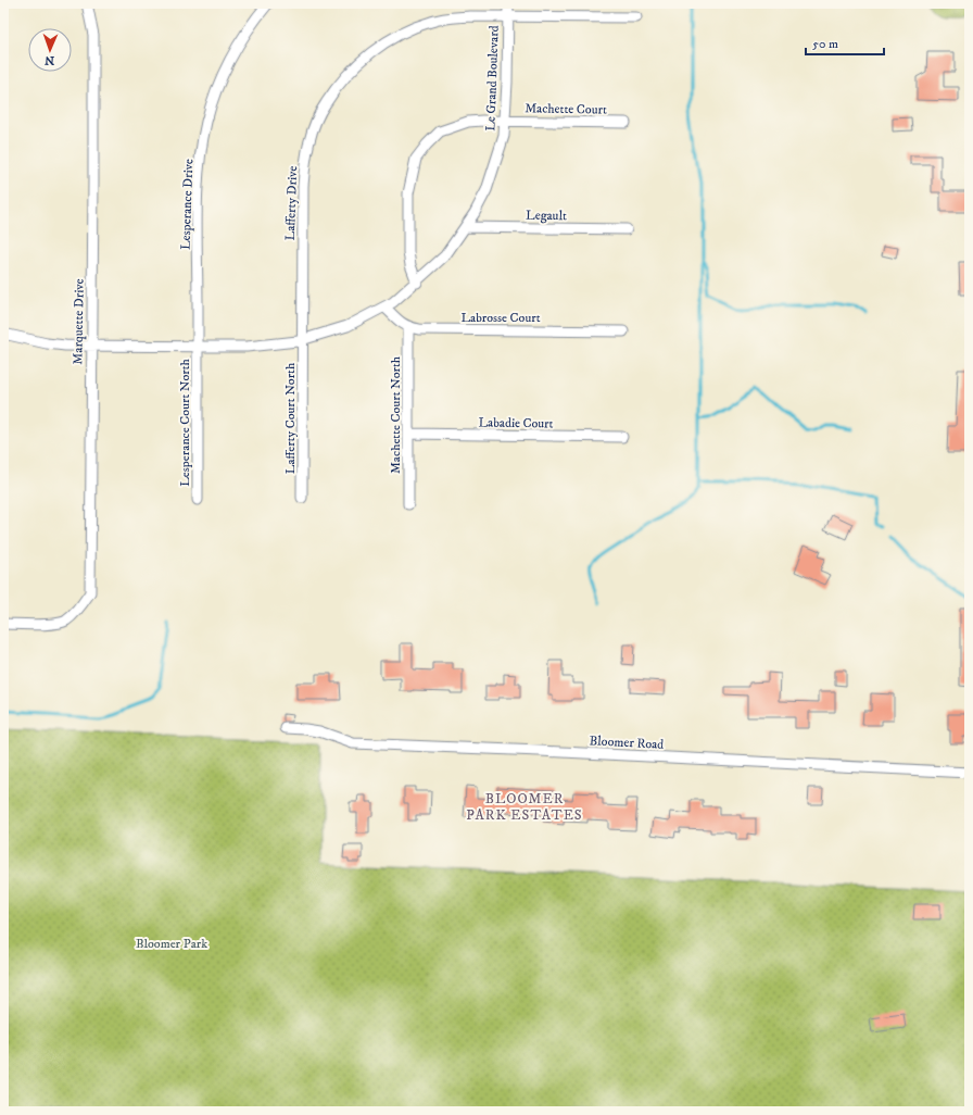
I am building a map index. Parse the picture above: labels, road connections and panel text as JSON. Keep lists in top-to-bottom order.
{
  "streets": {
    "street": [
      "Le Grand Boulevard",
      "Machette Court",
      "Lafferty Drive",
      "Lesperance Drive",
      "Legault",
      "Labrosse Court",
      "Marquette Drive",
      "Machette Court North",
      "Lafferty Court North",
      "Lesperance Court North",
      "Labadie Court",
      "Bloomer Road"
    ]
  },
  "crossings": [
    ["Le Grand Boulevard", "Machette Court"],
    ["Le Grand Boulevard", "Lafferty Drive"],
    ["Le Grand Boulevard", "Lesperance Drive"],
    ["Le Grand Boulevard", "Legault"],
    ["Le Grand Boulevard", "Marquette Drive"],
    ["Le Grand Boulevard", "Lafferty Court North"],
    ["Le Grand Boulevard", "Lesperance Court North"],
    ["Lafferty Drive", "Lafferty Court North"],
    ["Lesperance Drive", "Lesperance Court North"],
    ["Labrosse Court", "Machette Court North"],
    ["Machette Court North", "Labadie Court"]
  ],
  "districts": ["BLOOMER PARK ESTATES"],
  "parks": ["Bloomer Park"],
  "scale_bar": "50 m",
  "north": "bottom"
}
